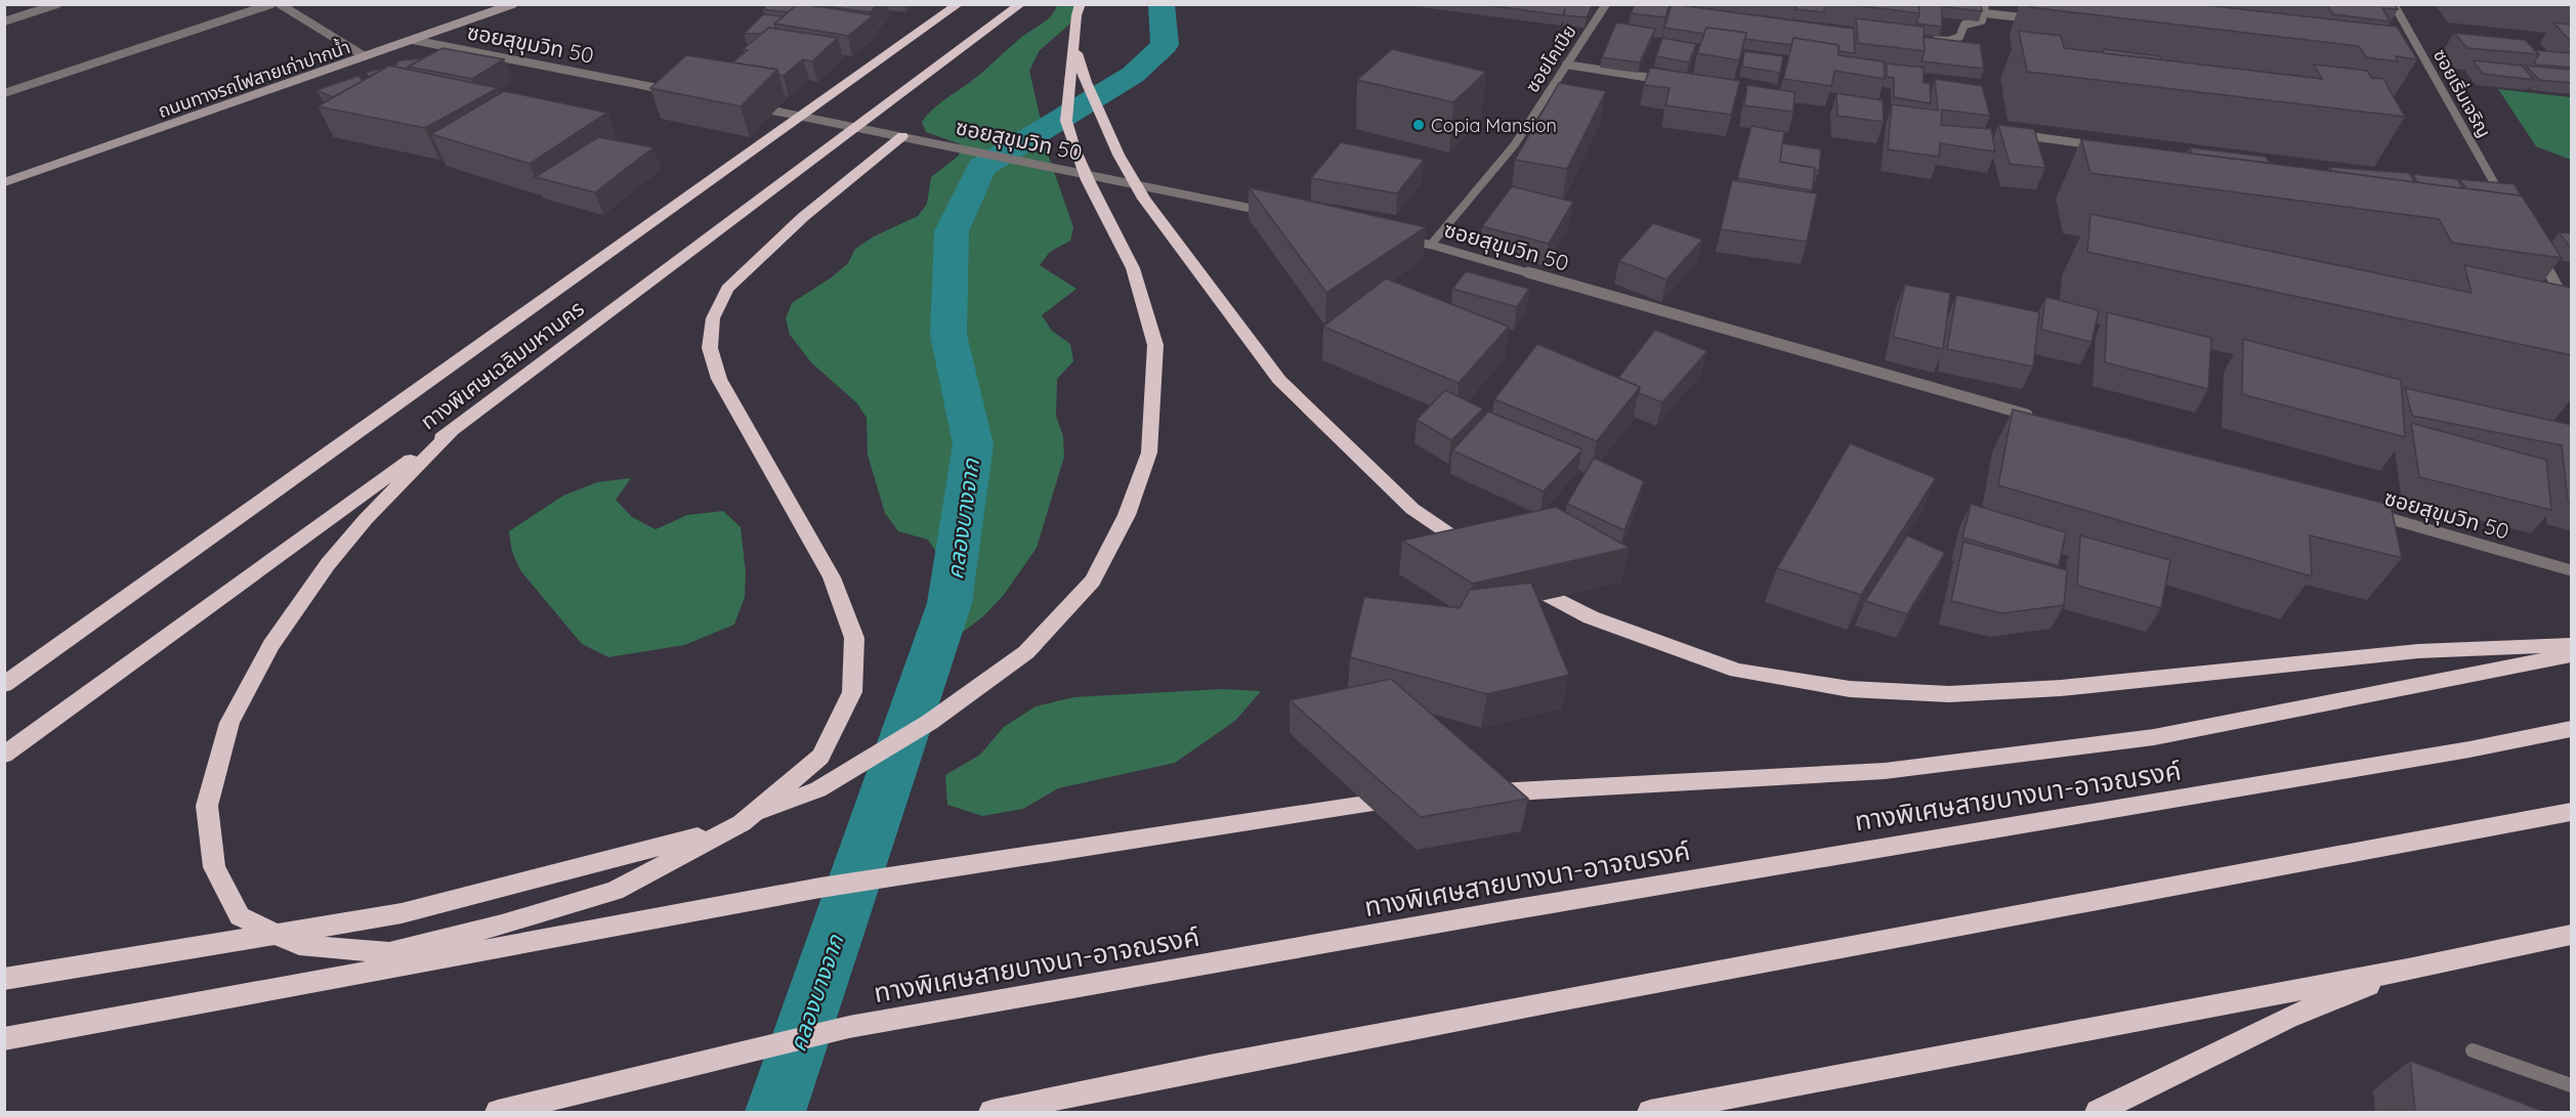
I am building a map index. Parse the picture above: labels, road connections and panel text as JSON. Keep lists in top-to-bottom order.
{
  "streets": {
    "highway": ["ทางพิเศษเฉลิมมหานคร", "ทางพิเศษสายบางนา-อาจณรงค์"],
    "main road": ["ถนนทางรถไฟสายเก่าปากน้ำ"],
    "street": ["ซอยสุขุมวิท 50", "ซอยโคเปีย", "ซอยเริ่มเจริญ"]
  },
  "crossings": [
    ["ซอยสุขุมวิท 50", "ซอยโคเปีย"],
    ["ซอยสุขุมวิท 50", "ถนนทางรถไฟสายเก่าปากน้ำ"]
  ],
  "water": ["คลองบางจาก"],
  "places": ["Copia Mansion"]
}
